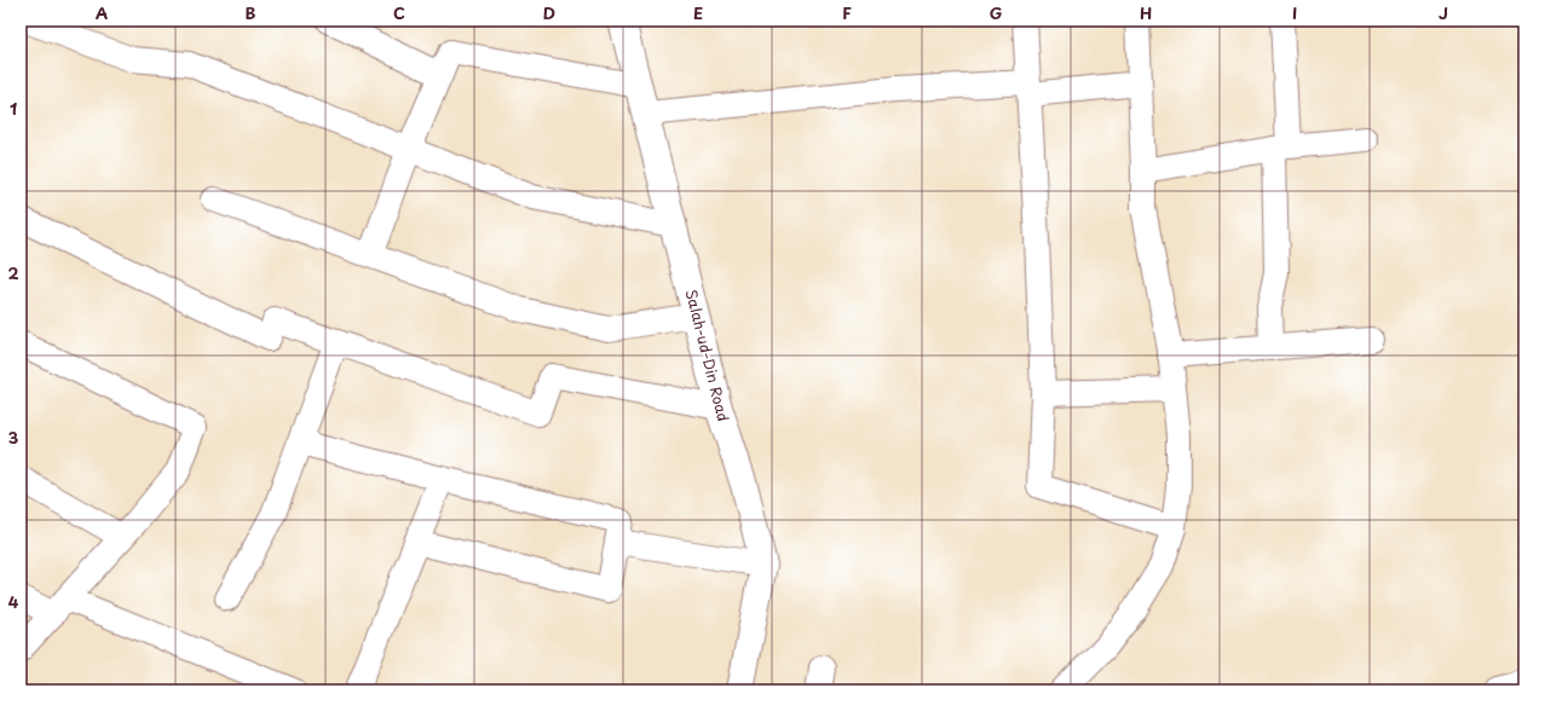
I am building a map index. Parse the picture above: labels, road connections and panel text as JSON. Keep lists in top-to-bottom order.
{
  "streets": {
    "street": ["Salah-ud-Din Road"]
  },
  "grid": {
    "columns": [
      "A",
      "B",
      "C",
      "D",
      "E",
      "F",
      "G",
      "H",
      "I",
      "J"
    ],
    "rows": [
      "1",
      "2",
      "3",
      "4"
    ]
  }
}
